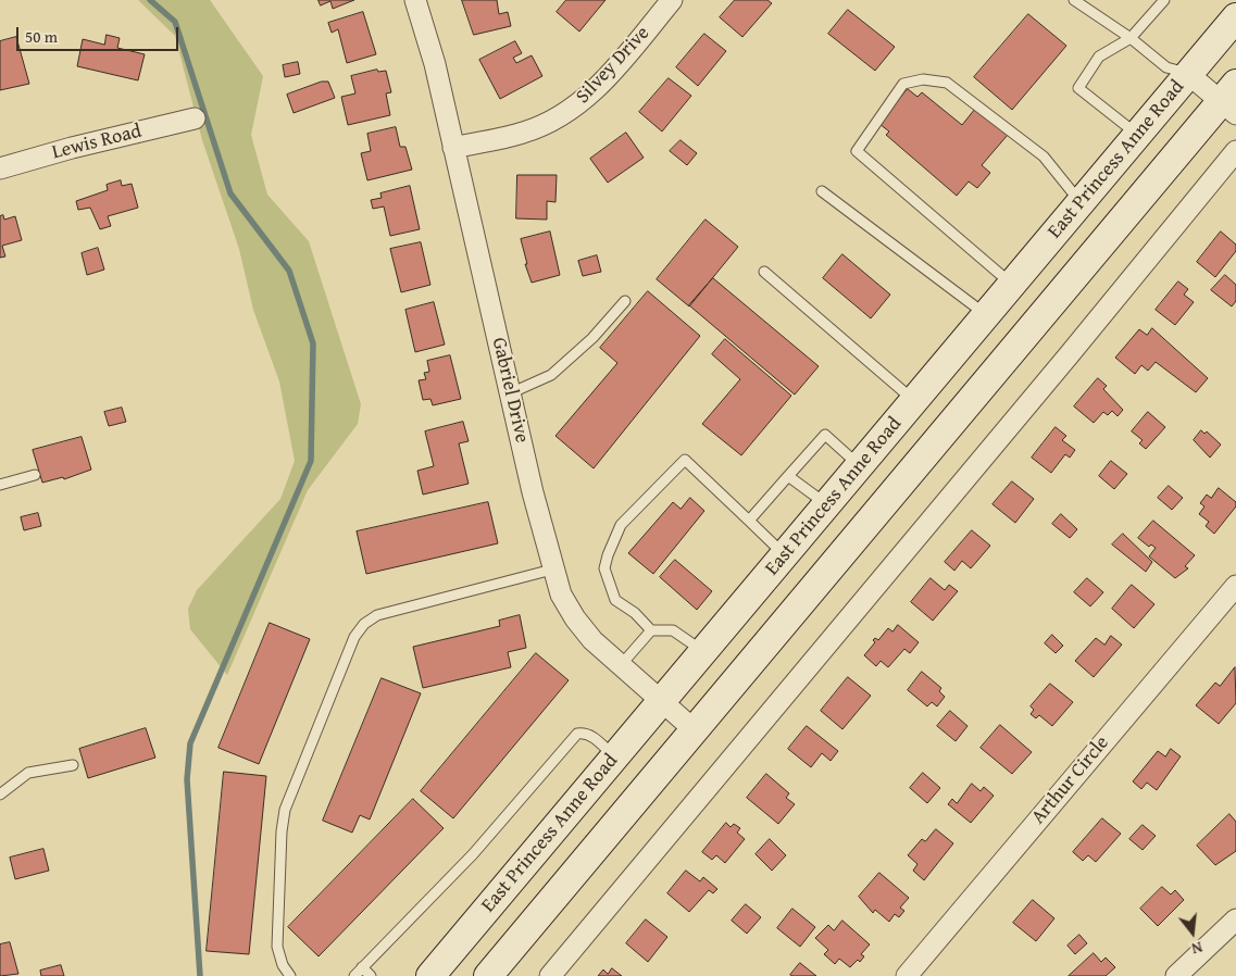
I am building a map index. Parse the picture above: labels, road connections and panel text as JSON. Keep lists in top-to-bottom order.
{
  "streets": {
    "main road": ["East Princess Anne Road"],
    "street": [
      "Silvey Drive",
      "Lewis Road",
      "Gabriel Drive",
      "Arthur Circle"
    ]
  },
  "crossings": [
    ["Silvey Drive", "Gabriel Drive"],
    ["East Princess Anne Road", "Gabriel Drive"]
  ],
  "scale_bar": "50 m",
  "north": "bottom"
}
